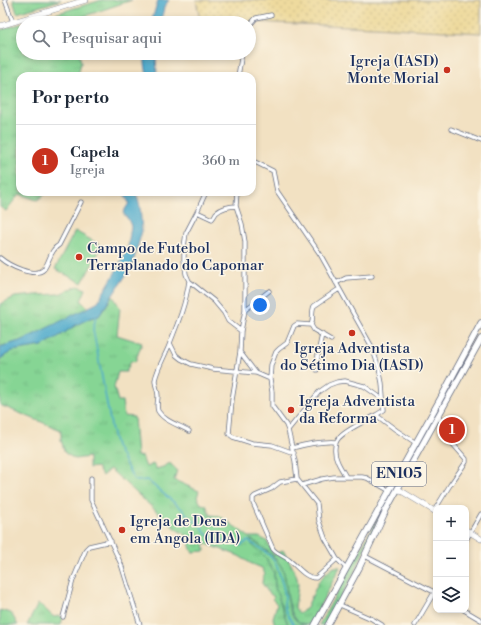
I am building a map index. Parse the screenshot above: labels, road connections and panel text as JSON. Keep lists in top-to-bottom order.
{
  "streets": {
    "main road": ["EN105"]
  },
  "places": [
    "Igreja (IASD) Monte Morial",
    "Campo de Futebol Terraplanado do Capomar",
    "Igreja Adventista do Sétimo Dia (IASD)",
    "Igreja Adventista da Reforma",
    "Igreja de Deus em Angola (IDA)"
  ],
  "page": {
    "search": "Pesquisar aqui",
    "heading": "Por perto",
    "list": [
      {
        "mark": "1",
        "name": "Capela",
        "note": "Igreja",
        "value": "360 m"
      }
    ],
    "pins": "1",
    "map_buttons": ["+", "−"]
  }
}
